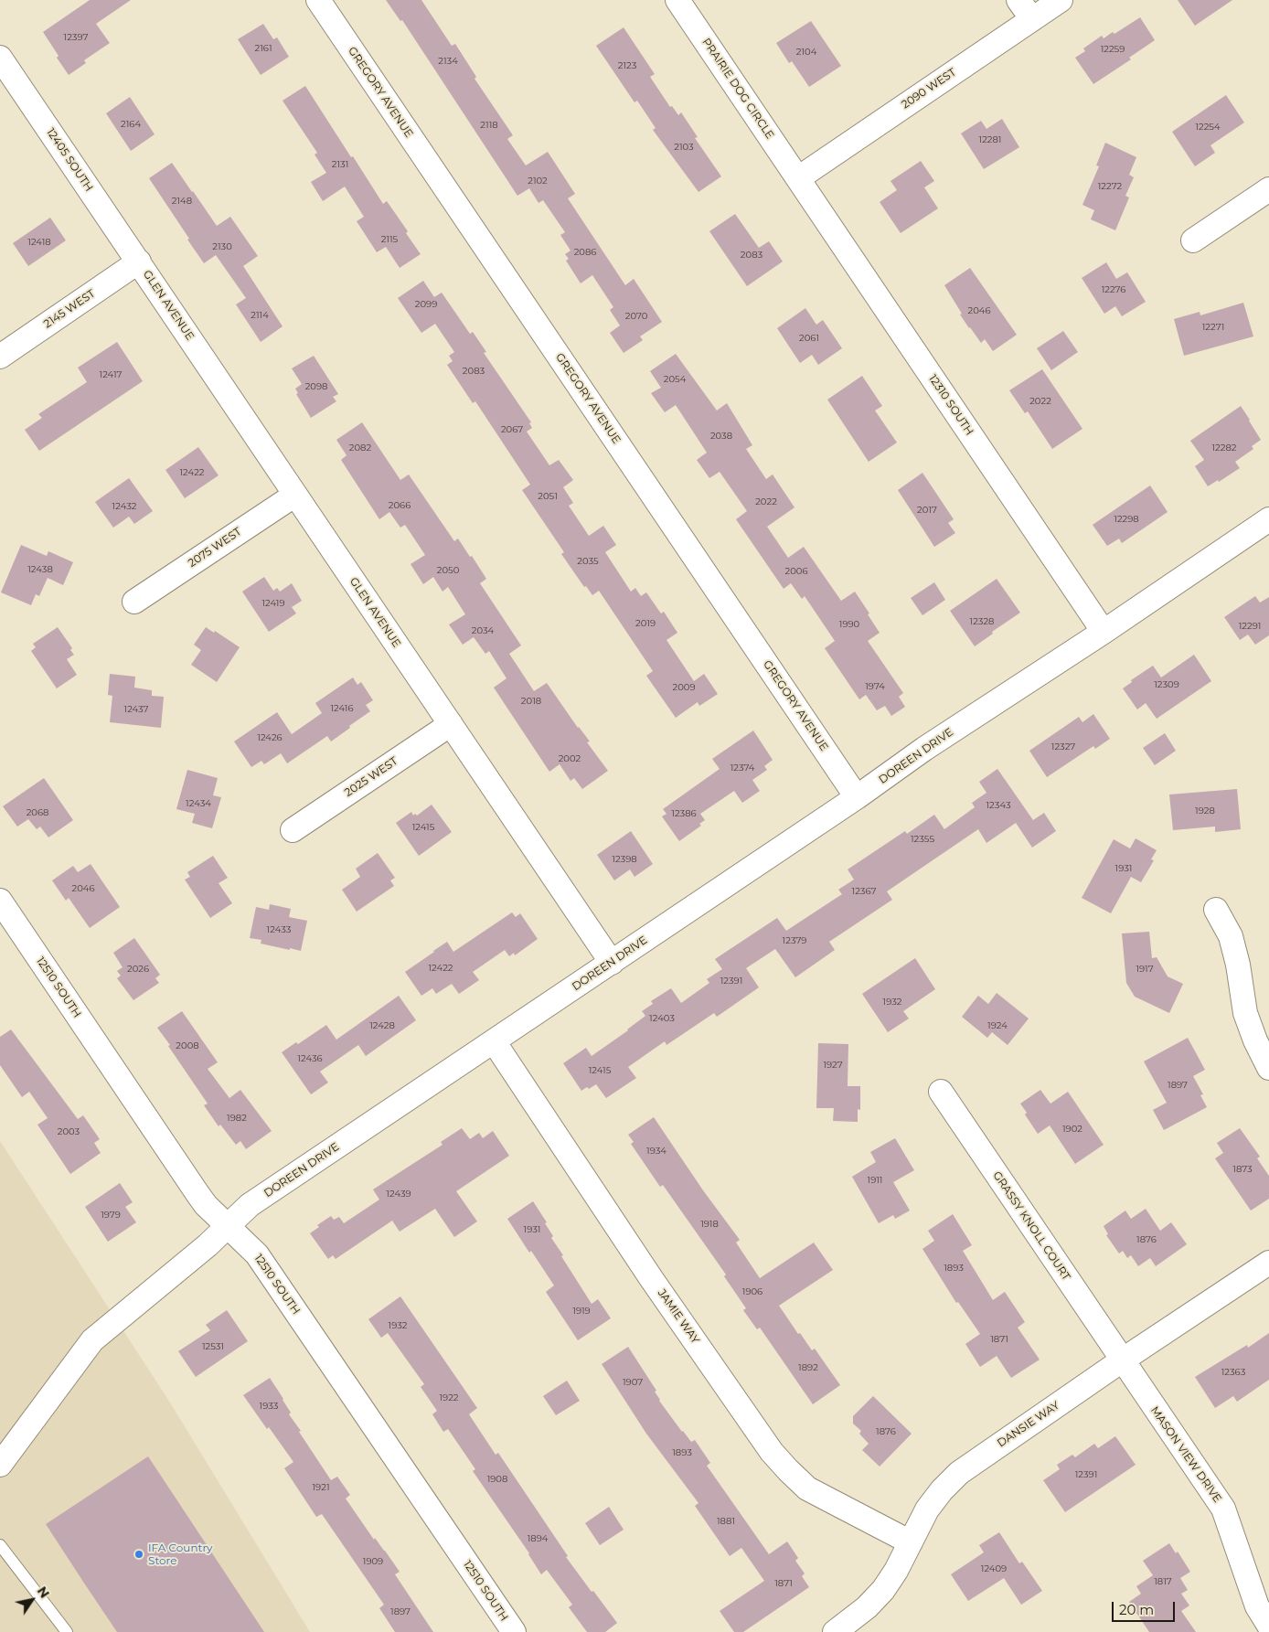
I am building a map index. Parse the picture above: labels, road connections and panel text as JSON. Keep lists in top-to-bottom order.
{
  "streets": {
    "street": [
      "PRAIRIE DOG CIRCLE",
      "2090 WEST",
      "GREGORY AVENUE",
      "12405 SOUTH",
      "GLEN AVENUE",
      "2145 WEST",
      "12310 SOUTH",
      "2075 WEST",
      "DOREEN DRIVE",
      "2025 WEST",
      "12510 SOUTH",
      "GRASSY KNOLL COURT",
      "JAMIE WAY",
      "DANSIE WAY",
      "MASON VIEW DRIVE"
    ]
  },
  "crossings": [
    ["PRAIRIE DOG CIRCLE", "2090 WEST"],
    ["PRAIRIE DOG CIRCLE", "12310 SOUTH"],
    ["2090 WEST", "12310 SOUTH"],
    ["GREGORY AVENUE", "DOREEN DRIVE"],
    ["12405 SOUTH", "GLEN AVENUE"],
    ["12405 SOUTH", "2145 WEST"],
    ["GLEN AVENUE", "2145 WEST"],
    ["GLEN AVENUE", "2075 WEST"],
    ["GLEN AVENUE", "DOREEN DRIVE"],
    ["GLEN AVENUE", "2025 WEST"],
    ["12310 SOUTH", "DOREEN DRIVE"],
    ["DOREEN DRIVE", "12510 SOUTH"],
    ["DOREEN DRIVE", "JAMIE WAY"],
    ["GRASSY KNOLL COURT", "DANSIE WAY"],
    ["GRASSY KNOLL COURT", "MASON VIEW DRIVE"],
    ["JAMIE WAY", "DANSIE WAY"],
    ["DANSIE WAY", "MASON VIEW DRIVE"]
  ],
  "places": ["IFA Country Store"],
  "house_numbers": [
    "12397",
    "2161",
    "12259",
    "2104",
    "2134",
    "2123",
    "2164",
    "2118",
    "12254",
    "12281",
    "2103",
    "2131",
    "2102",
    "12272",
    "2148",
    "2115",
    "12418",
    "2130",
    "2086",
    "2083",
    "12276",
    "2099",
    "2046",
    "2114",
    "2070",
    "12271",
    "2061",
    "2083",
    "12417",
    "2054",
    "2098",
    "2022",
    "2067",
    "2038",
    "2082",
    "12282",
    "12422",
    "2051",
    "2022",
    "2066",
    "12432",
    "2017",
    "12298",
    "2035",
    "12438",
    "2050",
    "2006",
    "12419",
    "12328",
    "2019",
    "1990",
    "12291",
    "2034",
    "12309",
    "1974",
    "2009",
    "2018",
    "12416",
    "12437",
    "12426",
    "12327",
    "2002",
    "12374",
    "12434",
    "12343",
    "1928",
    "2068",
    "12386",
    "12415",
    "12355",
    "12398",
    "1931",
    "2046",
    "12367",
    "12433",
    "12379",
    "12422",
    "2026",
    "1917",
    "12391",
    "1932",
    "12403",
    "12428",
    "1924",
    "2008",
    "12436",
    "1927",
    "12415",
    "1897",
    "1982",
    "1902",
    "2003",
    "1934",
    "1873",
    "1911",
    "12439",
    "1979",
    "1918",
    "1931",
    "1876",
    "1893",
    "1906",
    "1919",
    "1932",
    "1871",
    "12531",
    "1892",
    "12363",
    "1907",
    "1922",
    "1933",
    "1876",
    "1893",
    "12391",
    "1908",
    "1921",
    "1881",
    "1894",
    "1909",
    "12409",
    "1817",
    "1871",
    "1897"
  ],
  "scale_bar": "20 m",
  "north": "top right"
}
